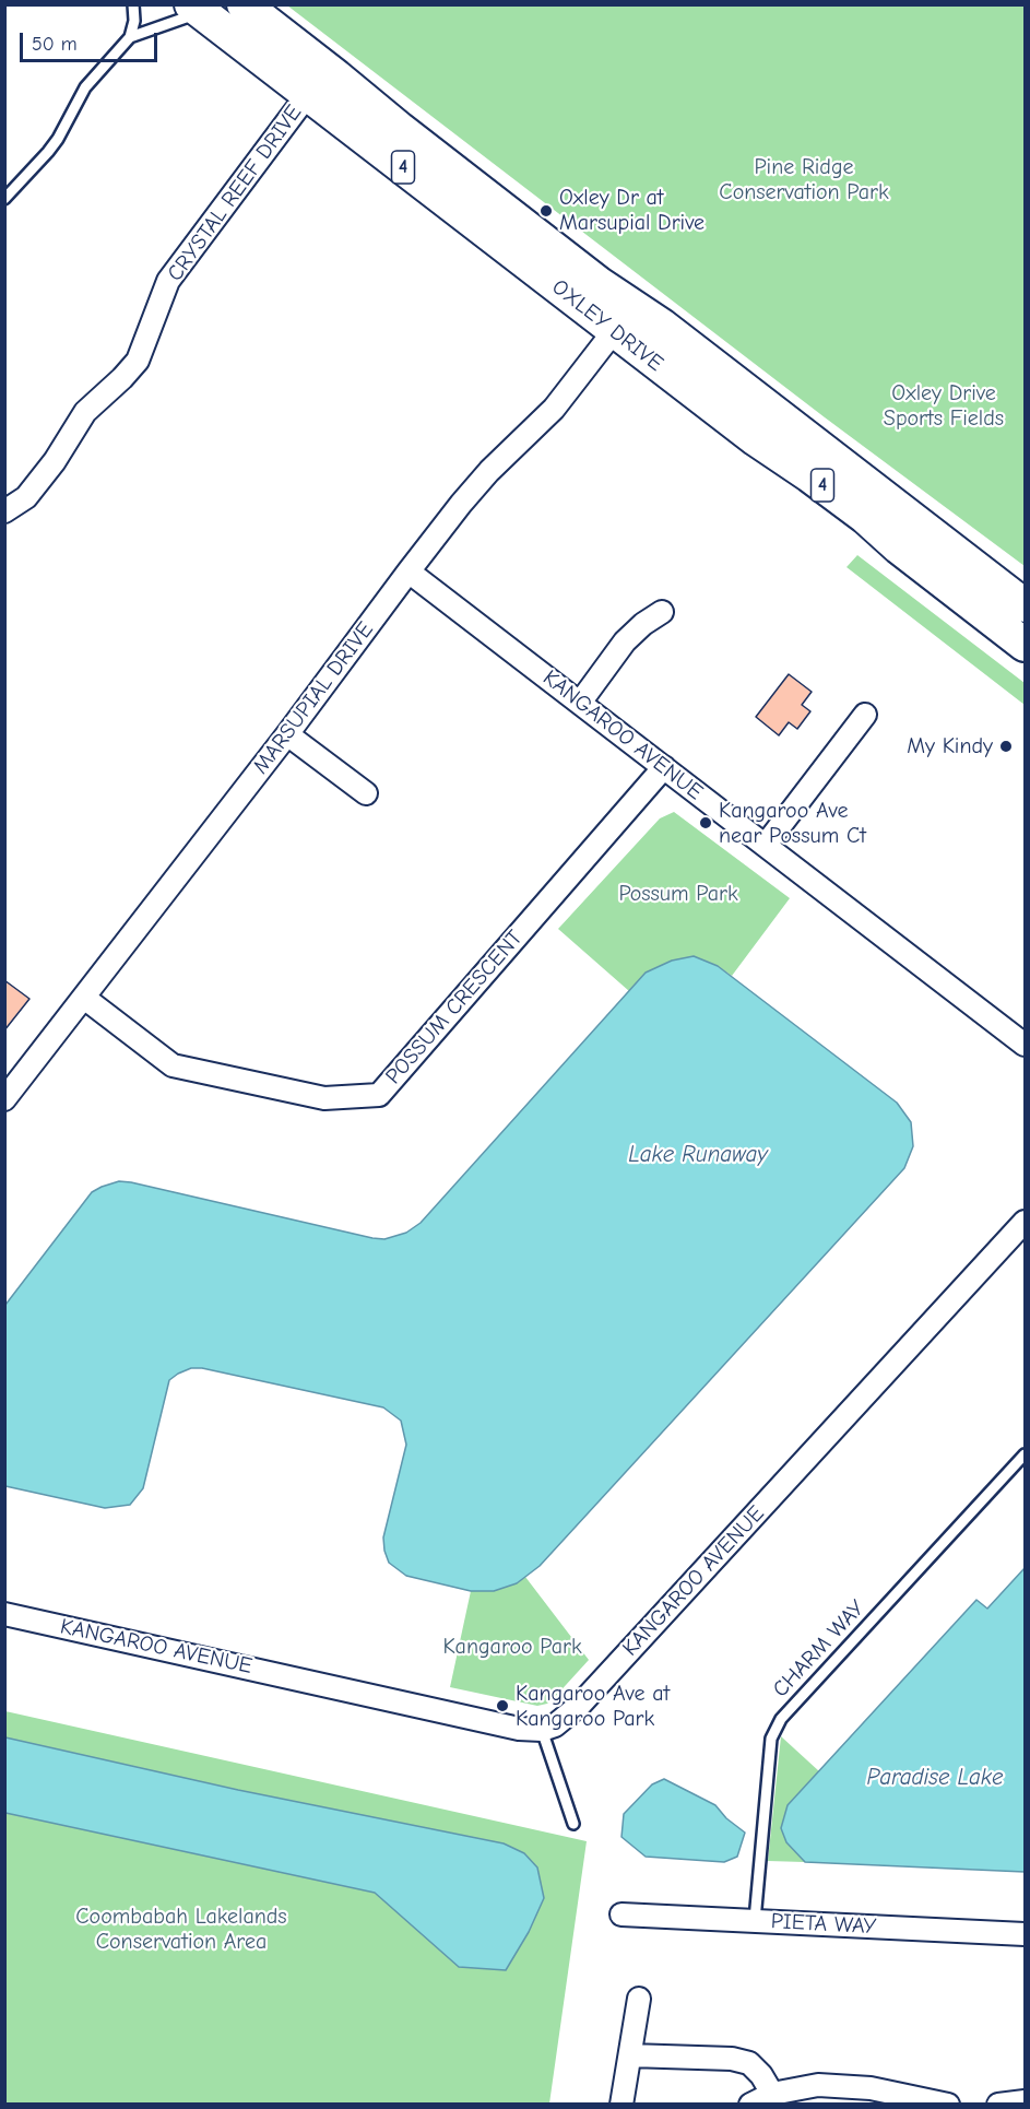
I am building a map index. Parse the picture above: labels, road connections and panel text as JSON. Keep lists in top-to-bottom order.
{
  "streets": {
    "main road": ["4", "OXLEY DRIVE"],
    "street": [
      "CRYSTAL REEF DRIVE",
      "MARSUPIAL DRIVE",
      "KANGAROO AVENUE",
      "POSSUM CRESCENT",
      "PIETA WAY"
    ],
    "lane": ["CHARM WAY"]
  },
  "crossings": [
    ["CRYSTAL REEF DRIVE", "OXLEY DRIVE"],
    ["OXLEY DRIVE", "MARSUPIAL DRIVE"],
    ["MARSUPIAL DRIVE", "KANGAROO AVENUE"],
    ["MARSUPIAL DRIVE", "POSSUM CRESCENT"],
    ["KANGAROO AVENUE", "POSSUM CRESCENT"],
    ["CHARM WAY", "PIETA WAY"]
  ],
  "water": ["Lake Runaway", "Paradise Lake"],
  "parks": [
    "Pine Ridge Conservation Park",
    "Oxley Drive Sports Fields",
    "Possum Park",
    "Kangaroo Park",
    "Coombabah Lakelands Conservation Area"
  ],
  "places": [
    "Oxley Dr at Marsupial Drive",
    "My Kindy",
    "Kangaroo Ave near Possum Ct",
    "Kangaroo Ave at Kangaroo Park"
  ],
  "scale_bar": "50 m"
}
